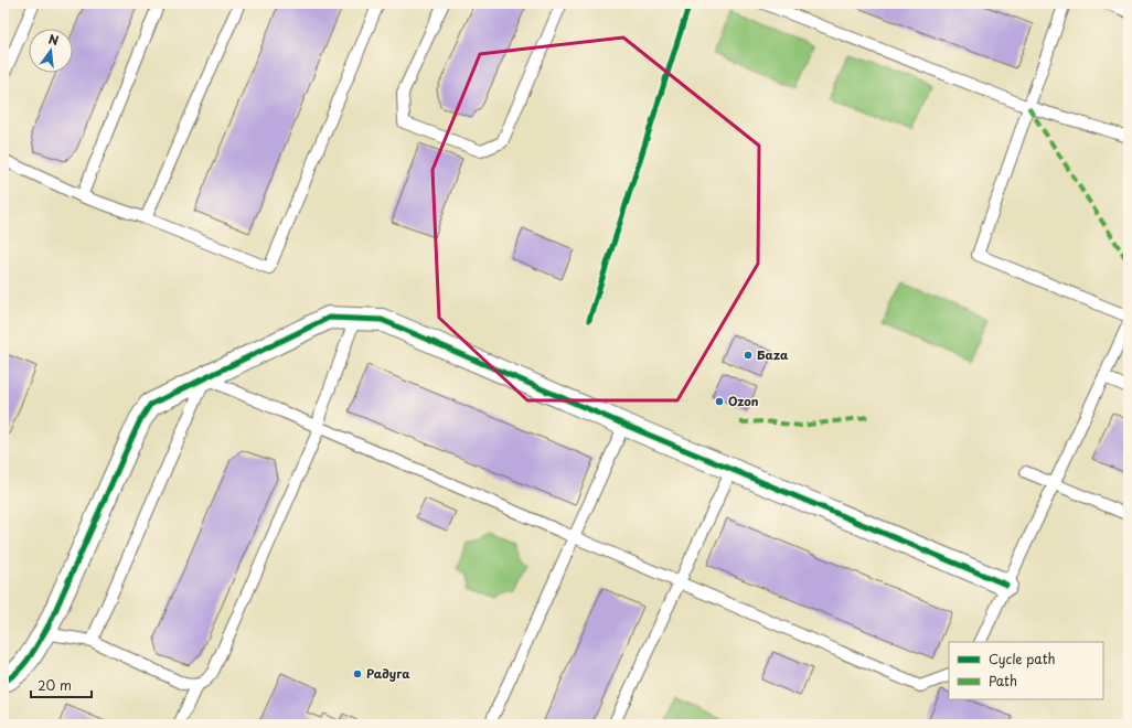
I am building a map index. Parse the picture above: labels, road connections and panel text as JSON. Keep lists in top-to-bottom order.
{
  "places": ["Баza", "Ozon", "Радуга"],
  "legend": ["Cycle path", "Path"],
  "scale_bar": "20 m",
  "north": "top"
}
